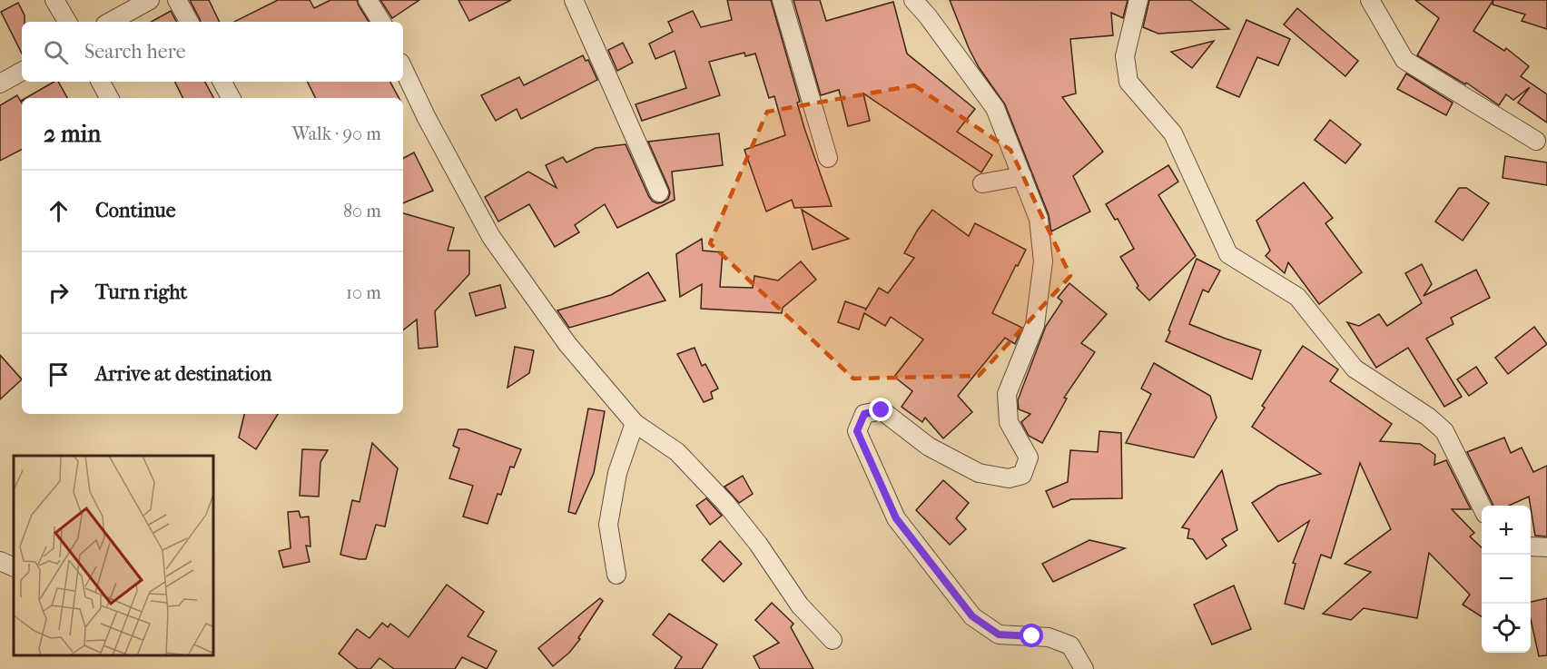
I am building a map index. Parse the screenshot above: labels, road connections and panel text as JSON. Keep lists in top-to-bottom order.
{
  "page": {
    "search": "Search here",
    "heading": ["2 min", "Walk · 90 m"],
    "list": [
      ["Continue", "80 m"],
      ["Turn right", "10 m"],
      "Arrive at destination"
    ],
    "map_buttons": ["+", "−"]
  }
}
